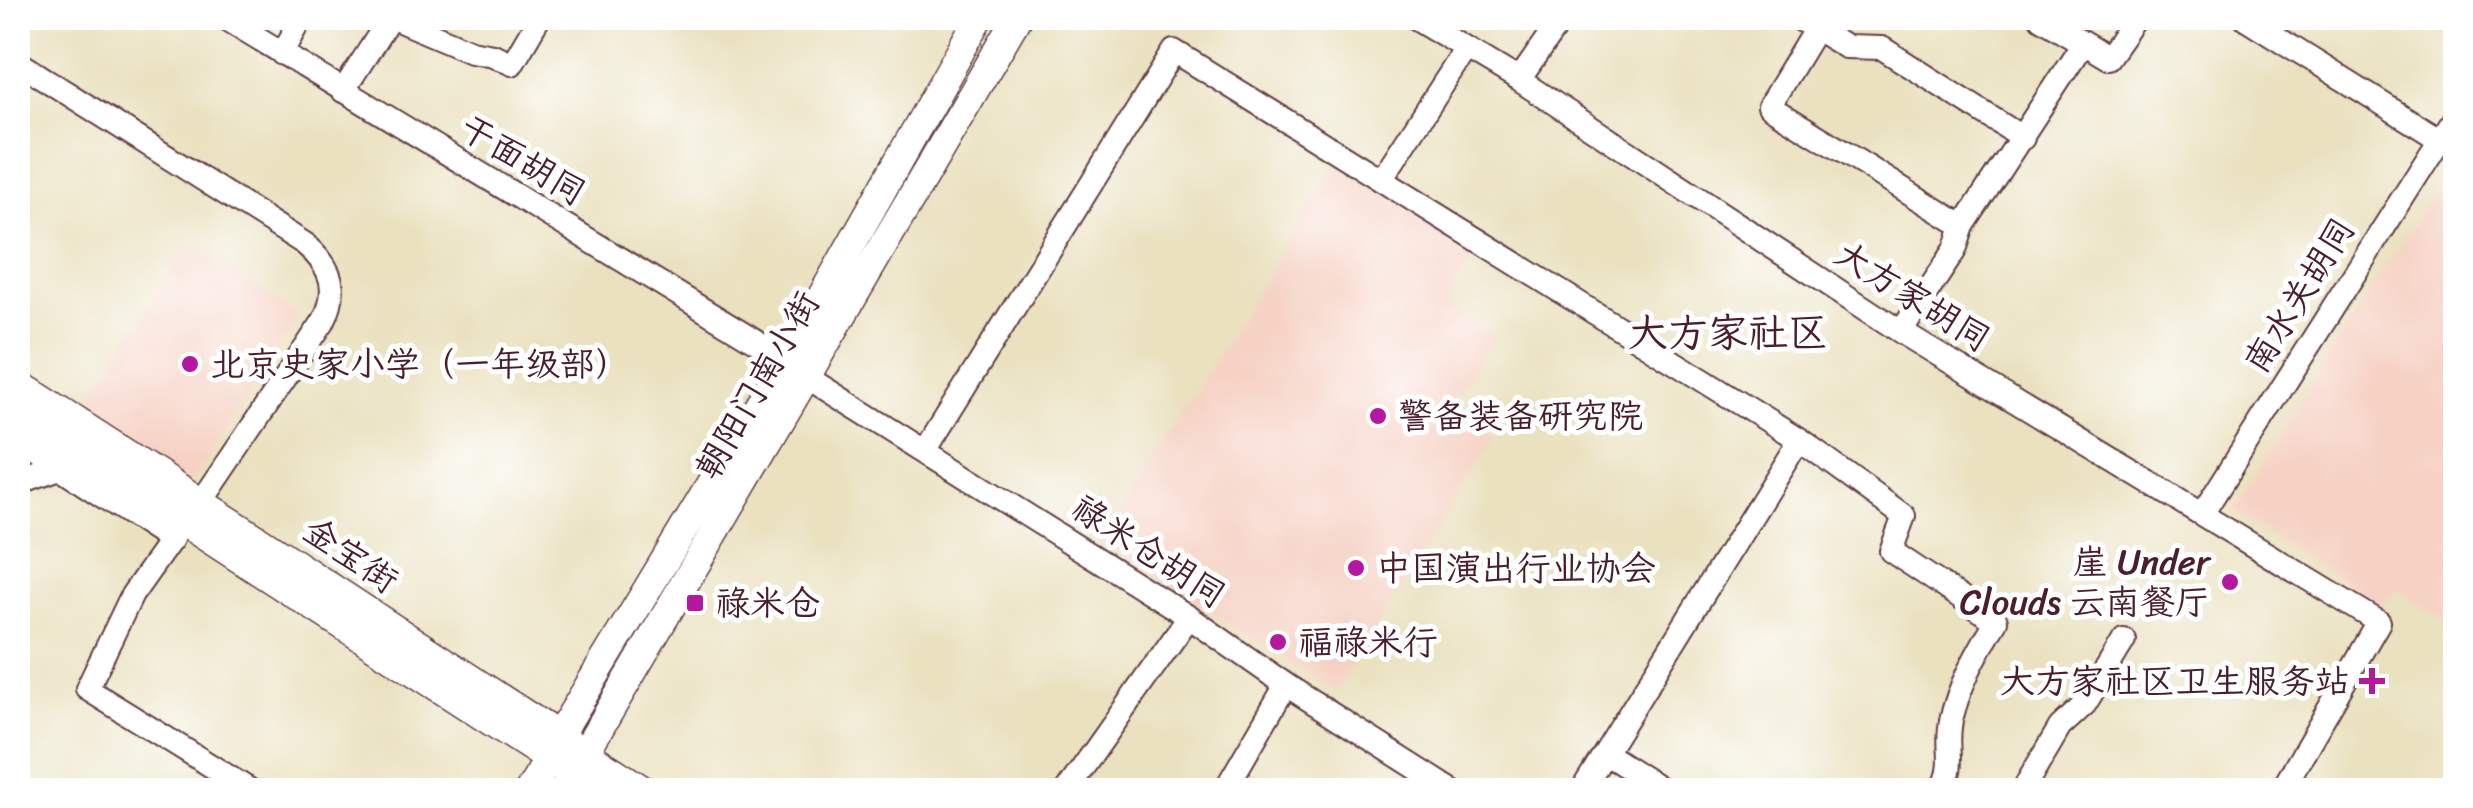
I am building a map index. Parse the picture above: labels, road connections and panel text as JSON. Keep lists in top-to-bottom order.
{
  "streets": {
    "main road": ["朝阳门南小街", "金宝街"],
    "street": [
      "干面胡同",
      "南水关胡同",
      "大方家胡同",
      "禄米仓胡同"
    ]
  },
  "crossings": [
    ["干面胡同", "朝阳门南小街"],
    ["干面胡同", "禄米仓胡同"],
    ["南水关胡同", "大方家胡同"],
    ["朝阳门南小街", "禄米仓胡同"],
    ["朝阳门南小街", "金宝街"]
  ],
  "districts": ["大方家社区"],
  "places": {
    "other": [
      "北京史家小学（一年级部）",
      "警备装备研究院",
      "中国演出行业协会",
      "崖 Under Clouds 云南餐厅",
      "福禄米行"
    ],
    "transit": ["禄米仓"],
    "health": ["大方家社区卫生服务站"]
  }
}
